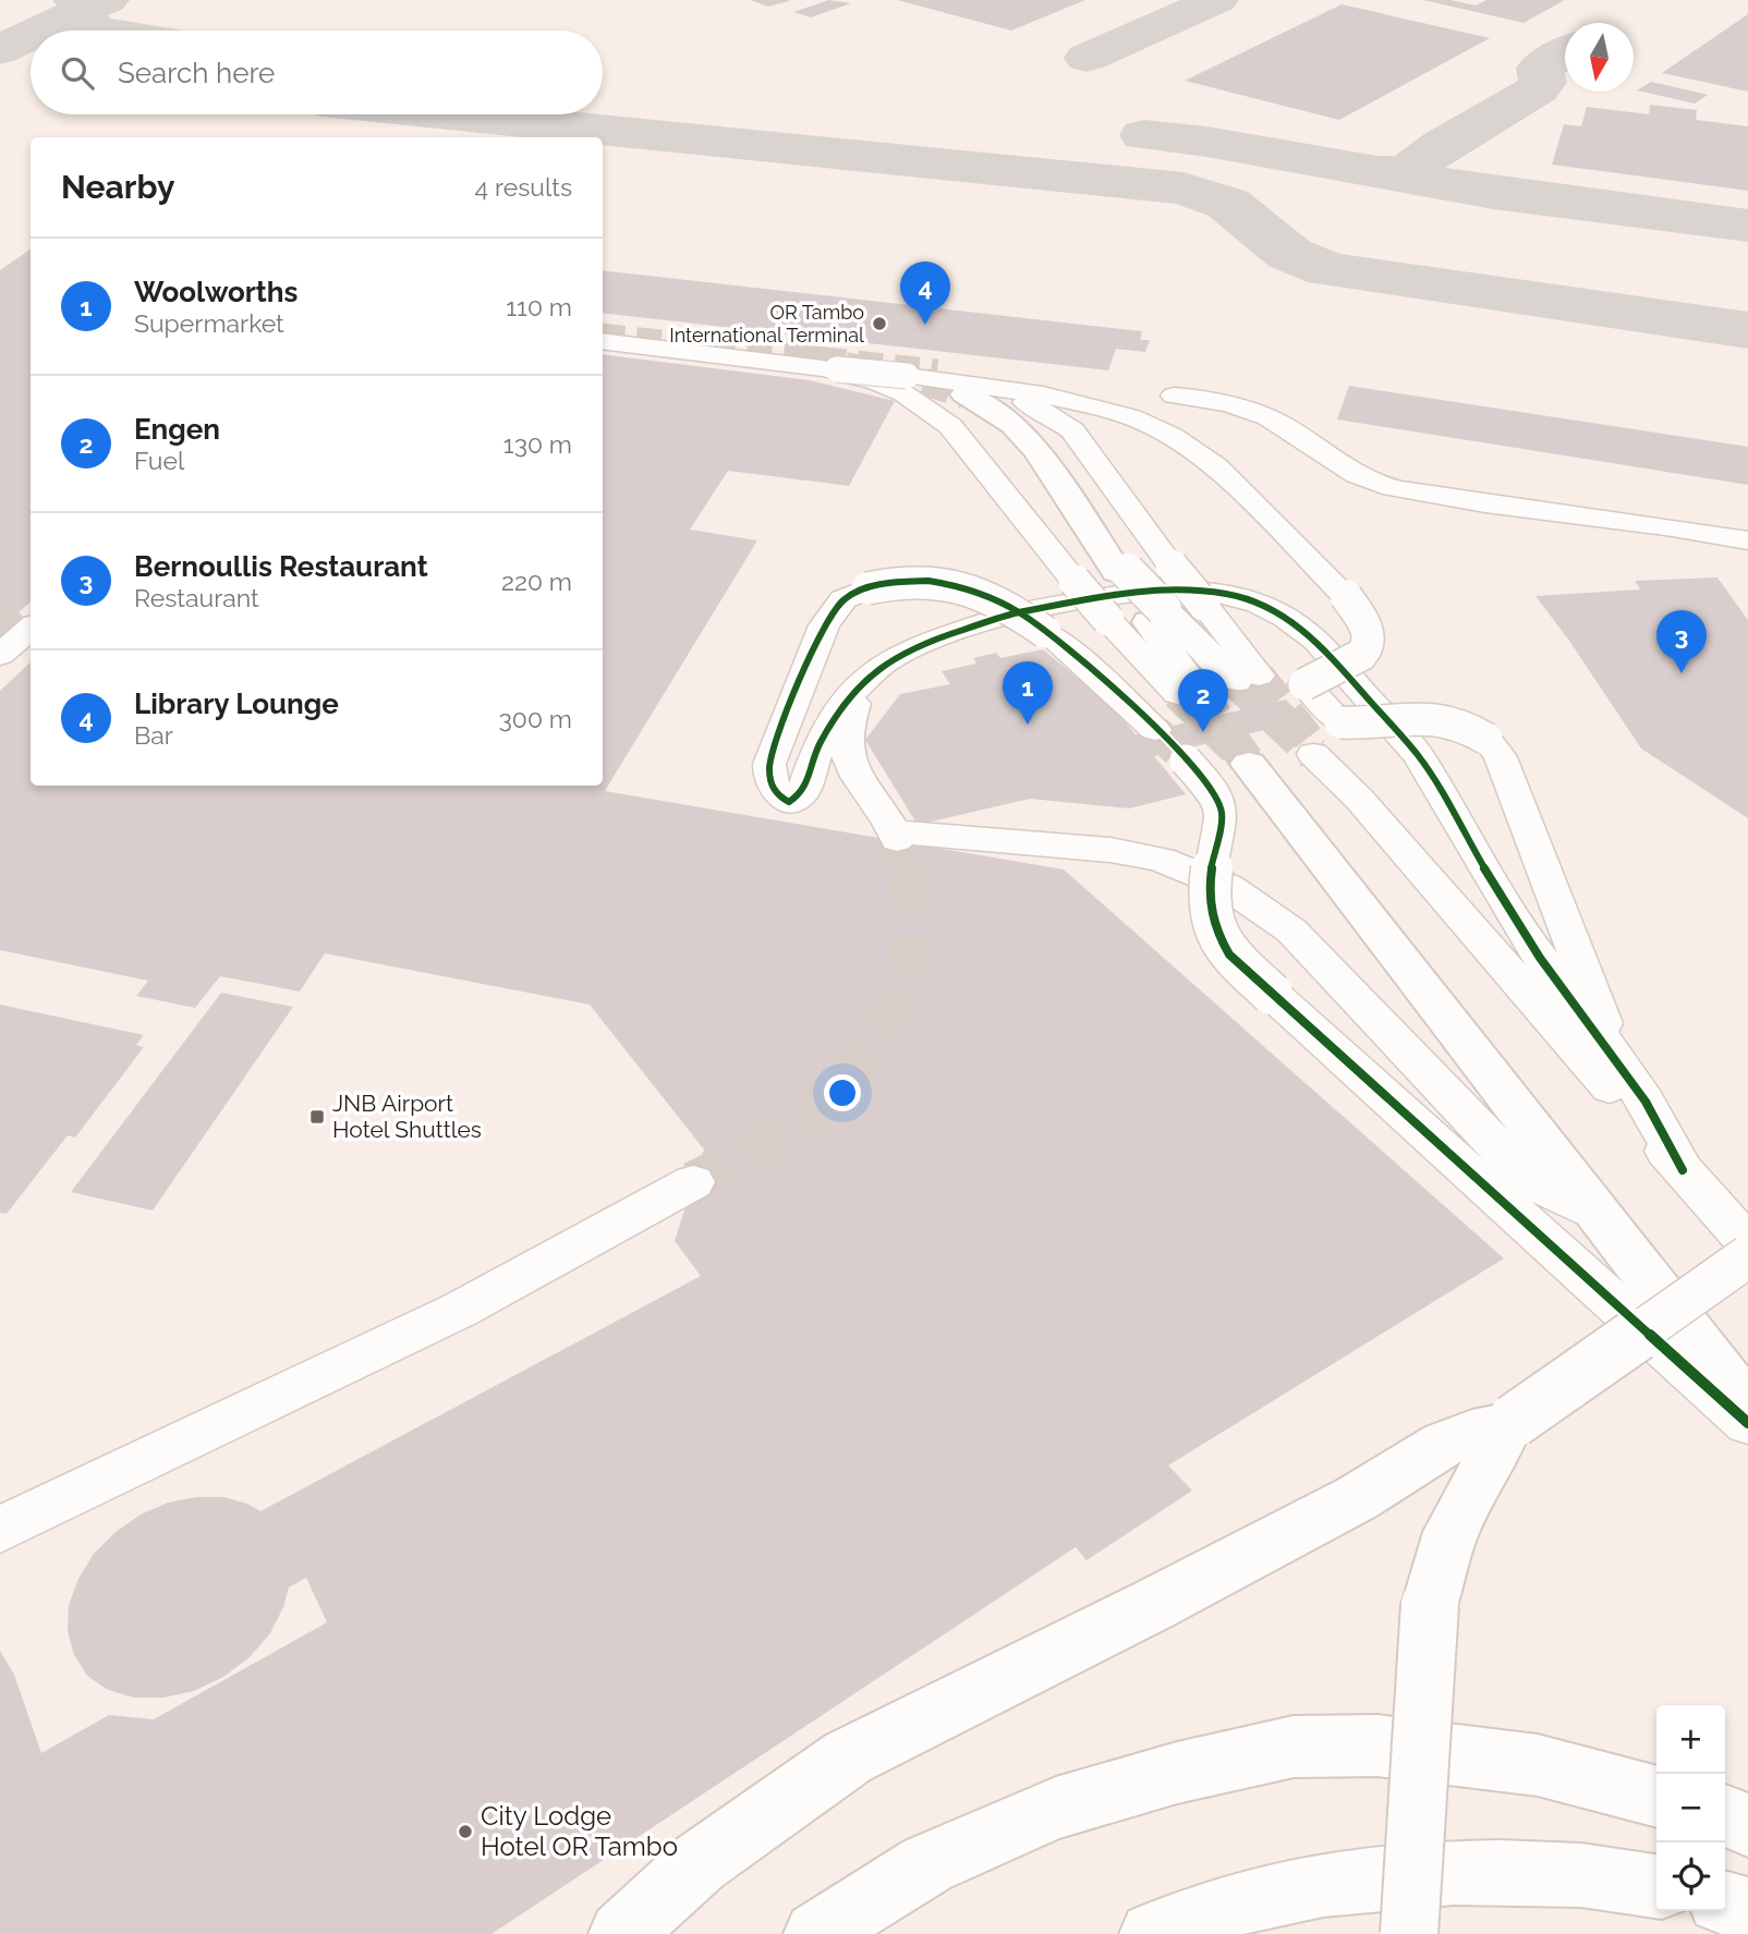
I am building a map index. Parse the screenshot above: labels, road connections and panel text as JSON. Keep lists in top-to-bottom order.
{
  "places": {
    "other": ["OR Tambo International Terminal", "City Lodge Hotel OR Tambo"],
    "transit": ["JNB Airport Hotel Shuttles"]
  },
  "north": "bottom",
  "page": {
    "search": "Search here",
    "heading": ["Nearby", "4 results"],
    "list": [
      {
        "mark": "1",
        "name": "Woolworths",
        "note": "Supermarket",
        "value": "110 m"
      },
      {
        "mark": "2",
        "name": "Engen",
        "note": "Fuel",
        "value": "130 m"
      },
      {
        "mark": "3",
        "name": "Bernoullis Restaurant",
        "note": "Restaurant",
        "value": "220 m"
      },
      {
        "mark": "4",
        "name": "Library Lounge",
        "note": "Bar",
        "value": "300 m"
      }
    ],
    "pins": [
      "4",
      "3",
      "1",
      "2"
    ],
    "map_buttons": ["+", "−"]
  }
}
